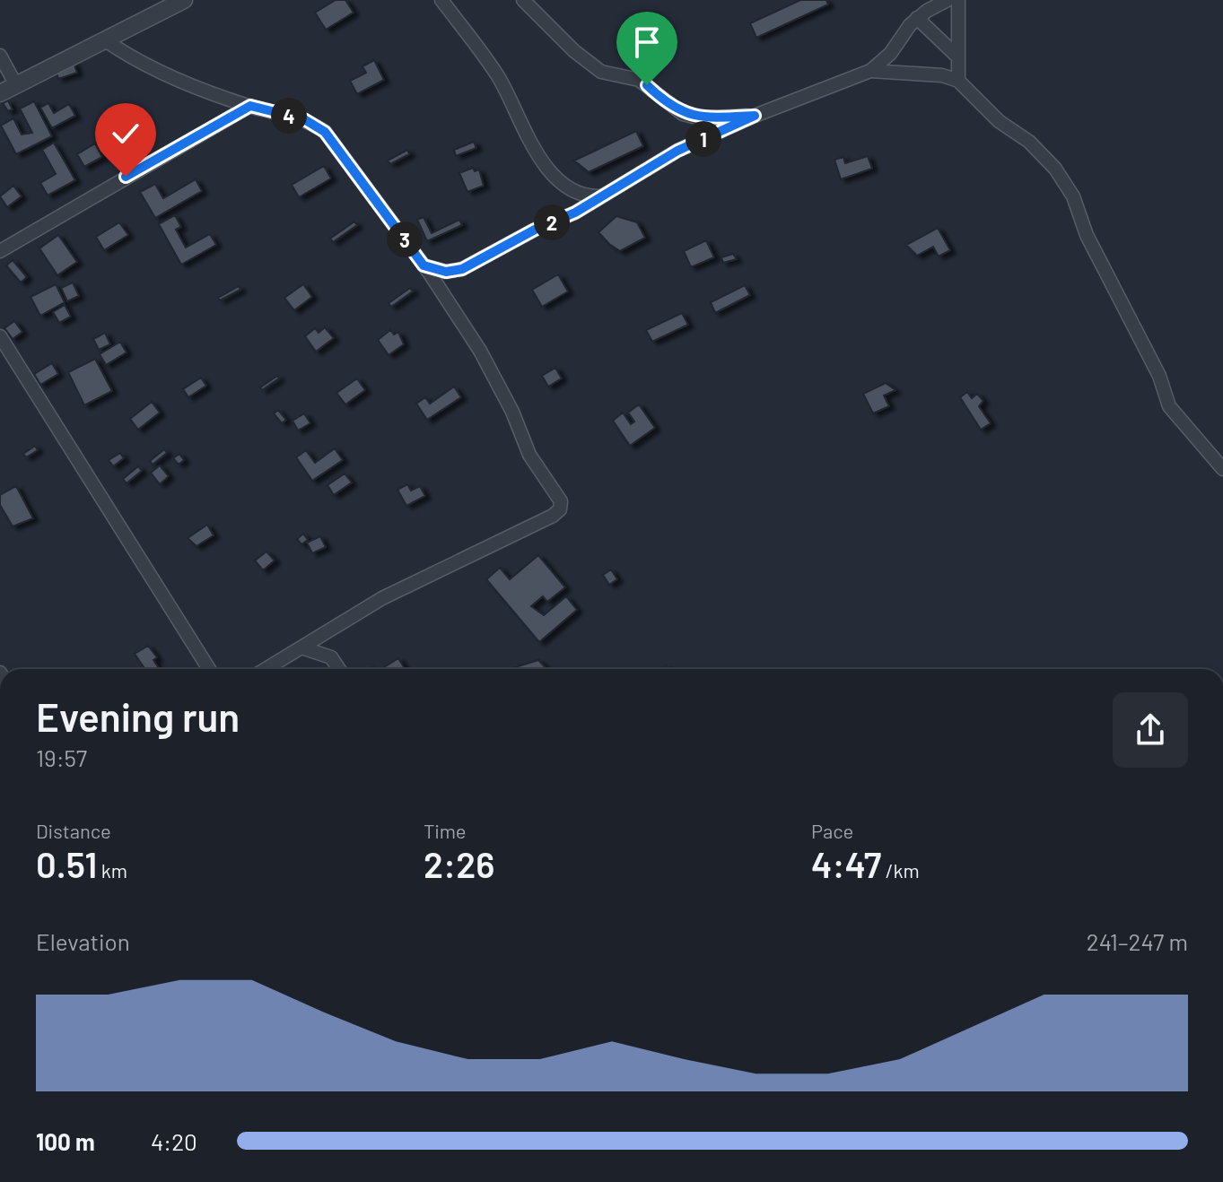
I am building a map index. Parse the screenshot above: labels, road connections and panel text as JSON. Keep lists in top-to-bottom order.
{
  "page": {
    "pins": [
      "4",
      "1",
      "2",
      "3"
    ],
    "heading": ["Evening run", "19:57"],
    "stats": [
      ["Distance", "0.51 km"],
      ["Time", "2:26"],
      ["Pace", "4:47 /km"]
    ],
    "chart": ["Elevation", "241–247 m"],
    "list": [
      {
        "name": "100 m",
        "note": "4:20"
      }
    ]
  }
}
